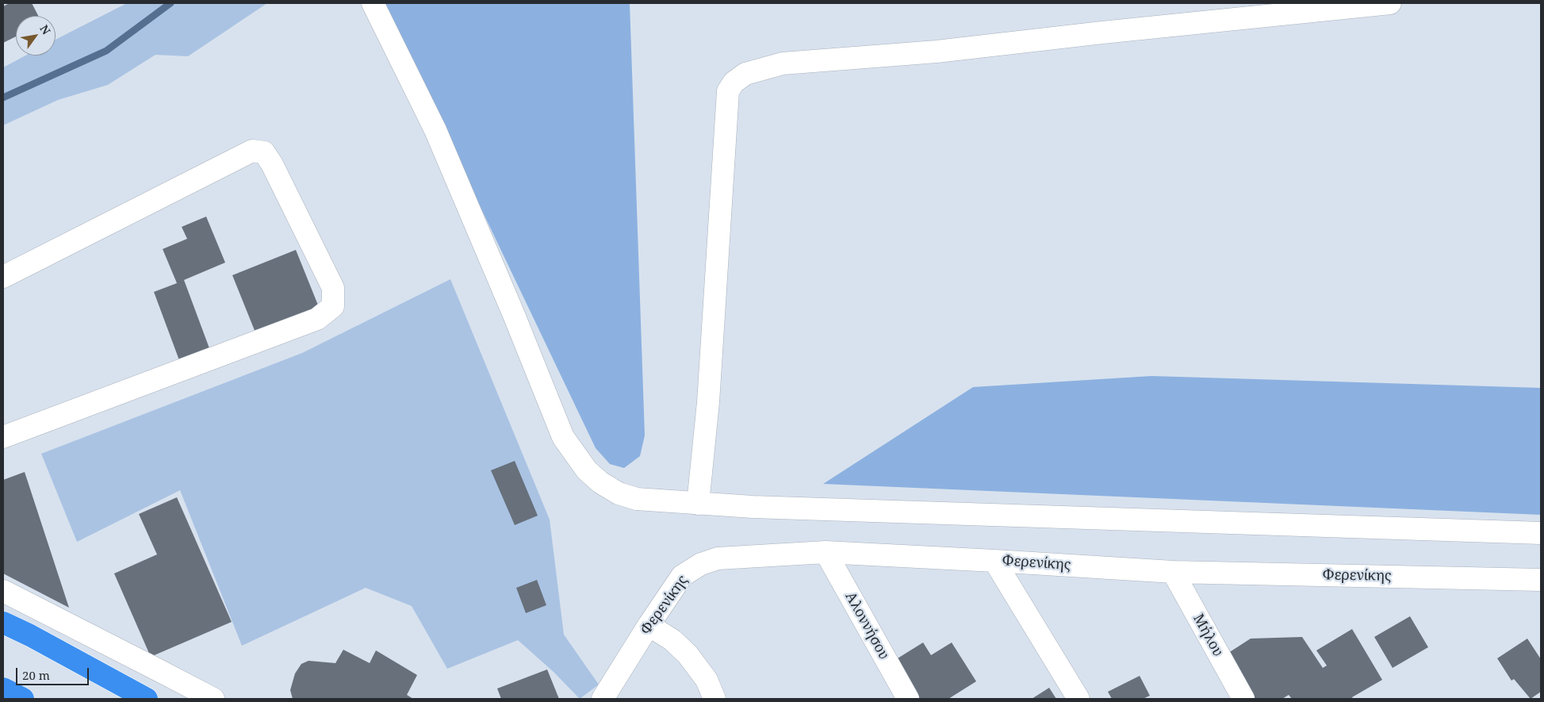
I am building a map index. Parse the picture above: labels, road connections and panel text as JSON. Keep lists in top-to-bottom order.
{
  "streets": {
    "street": ["Φερενίκης", "Αλοννήσου", "Μήλου"]
  },
  "crossings": [
    ["Φερενίκης", "Αλοννήσου"],
    ["Φερενίκης", "Μήλου"]
  ],
  "scale_bar": "20 m",
  "north": "top right"
}
